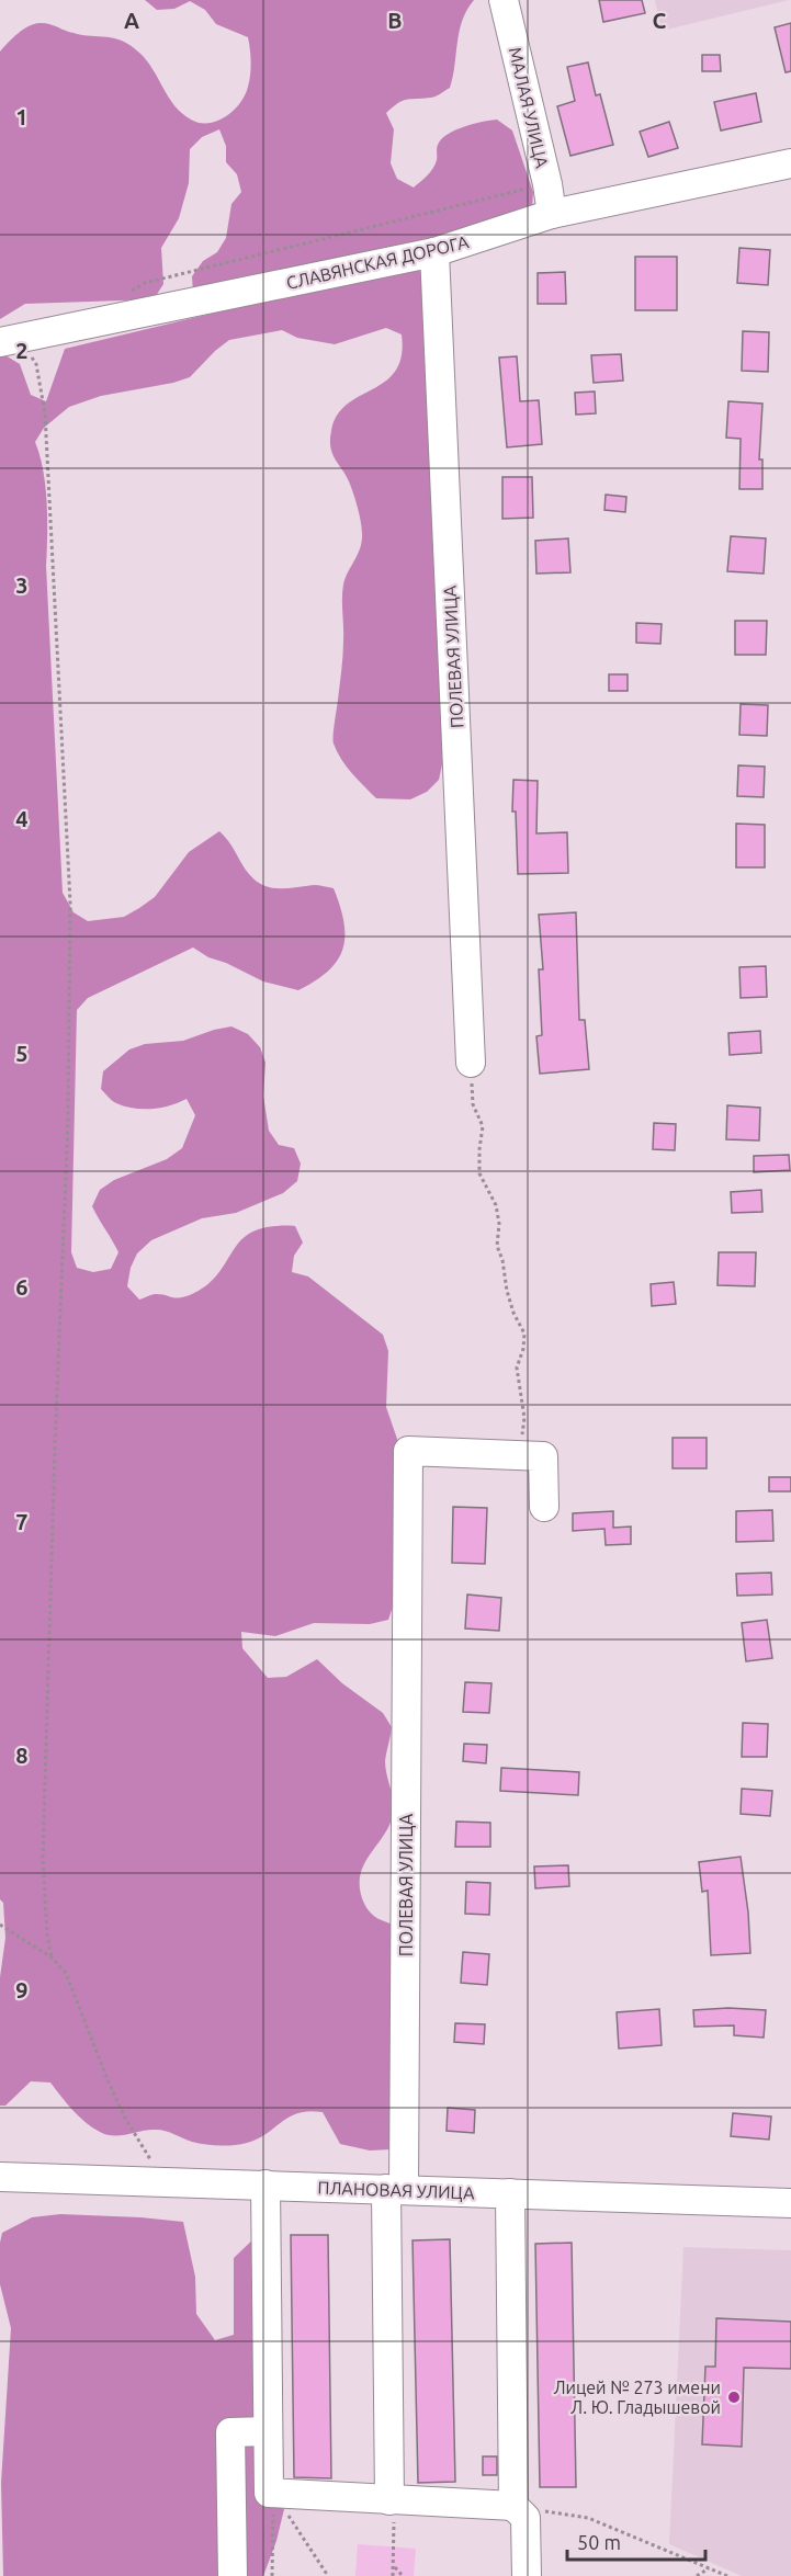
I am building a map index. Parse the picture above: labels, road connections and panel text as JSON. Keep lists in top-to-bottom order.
{
  "streets": {
    "street": [
      "МАЛАЯ УЛИЦА",
      "СЛАВЯНСКАЯ ДОРОГА",
      "ПОЛЕВАЯ УЛИЦА",
      "ПЛАНОВАЯ УЛИЦА"
    ]
  },
  "crossings": [
    ["МАЛАЯ УЛИЦА", "СЛАВЯНСКАЯ ДОРОГА"],
    ["СЛАВЯНСКАЯ ДОРОГА", "ПОЛЕВАЯ УЛИЦА"],
    ["ПОЛЕВАЯ УЛИЦА", "ПЛАНОВАЯ УЛИЦА"]
  ],
  "places": ["Лицей № 273 имени Л. Ю. Гладышевой"],
  "scale_bar": "50 m",
  "grid": {
    "columns": ["A", "B", "C"],
    "rows": [
      "1",
      "2",
      "3",
      "4",
      "5",
      "6",
      "7",
      "8",
      "9"
    ]
  }
}
